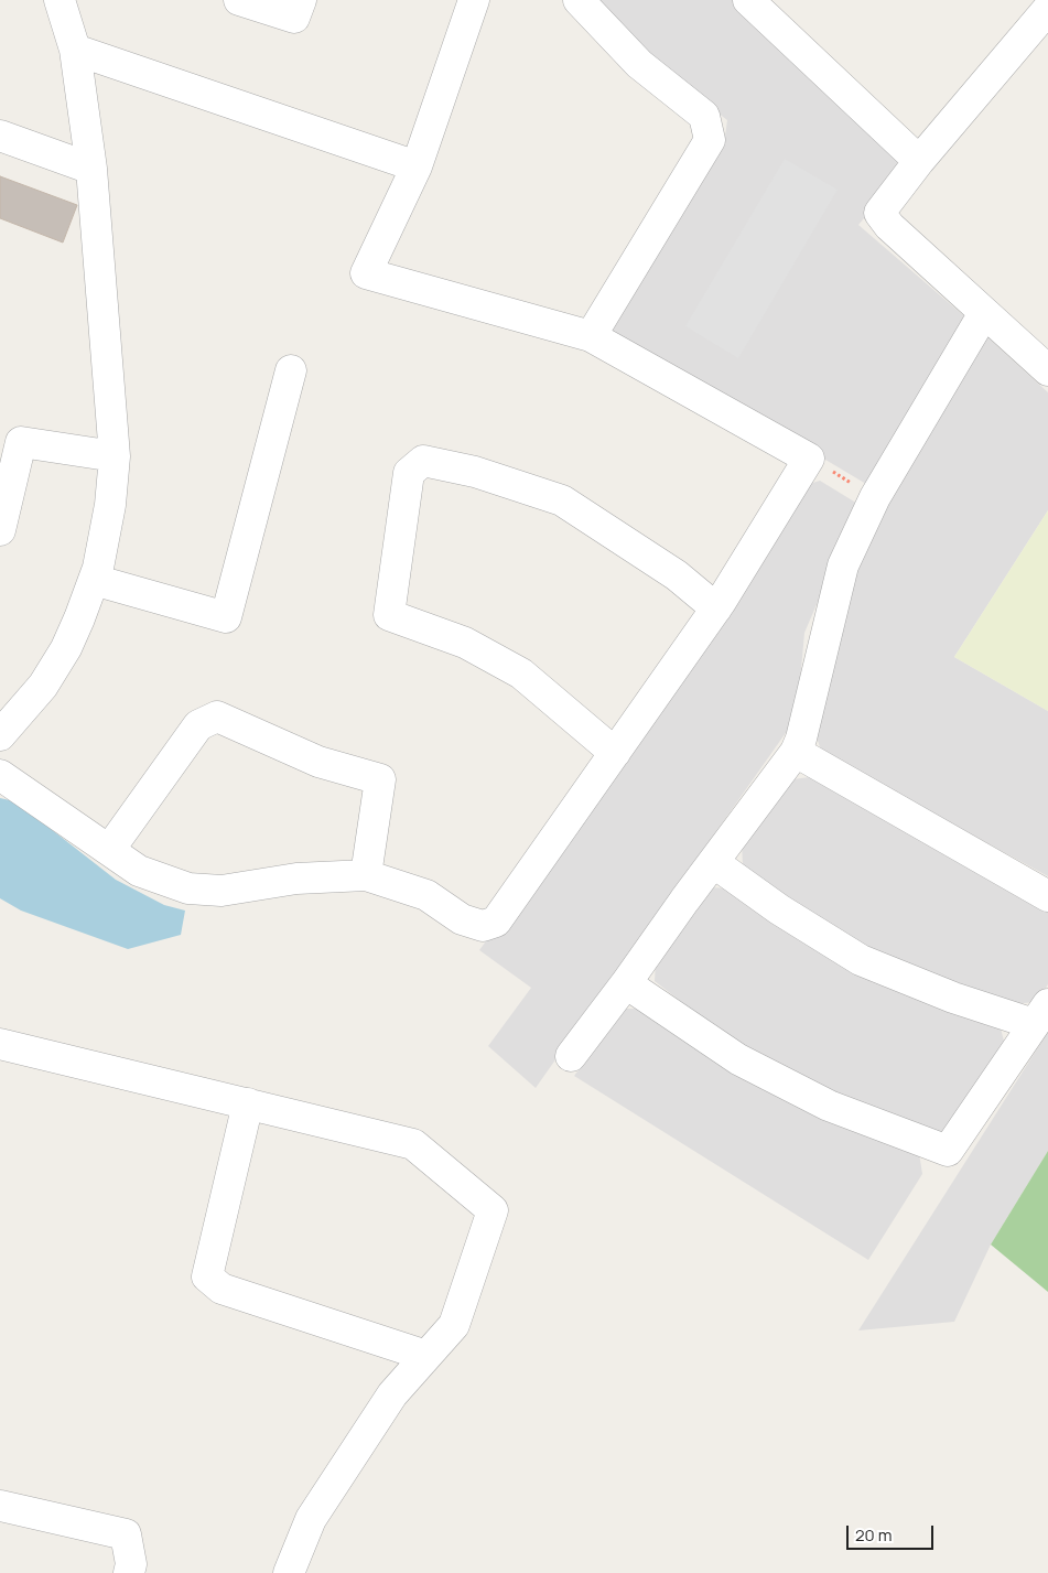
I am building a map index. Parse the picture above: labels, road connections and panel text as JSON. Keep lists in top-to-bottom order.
{
  "scale_bar": "20 m"
}
